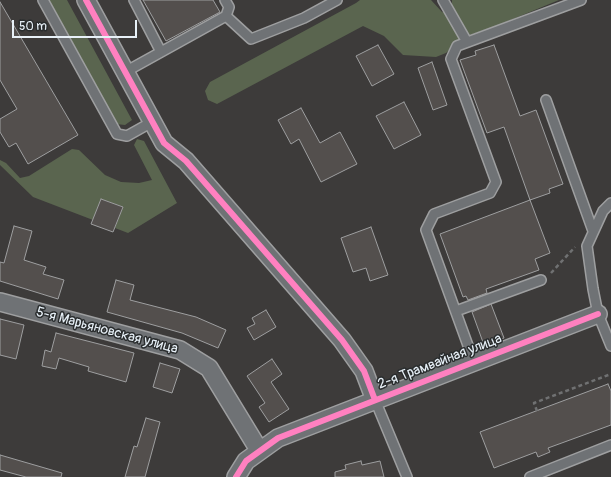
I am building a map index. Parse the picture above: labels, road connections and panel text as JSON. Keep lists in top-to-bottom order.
{
  "streets": {
    "street": ["5-я Марьяновская улица", "2-я Трамвайная улица"]
  },
  "crossings": [
    ["5-я Марьяновская улица", "2-я Трамвайная улица"]
  ],
  "scale_bar": "50 m"
}
